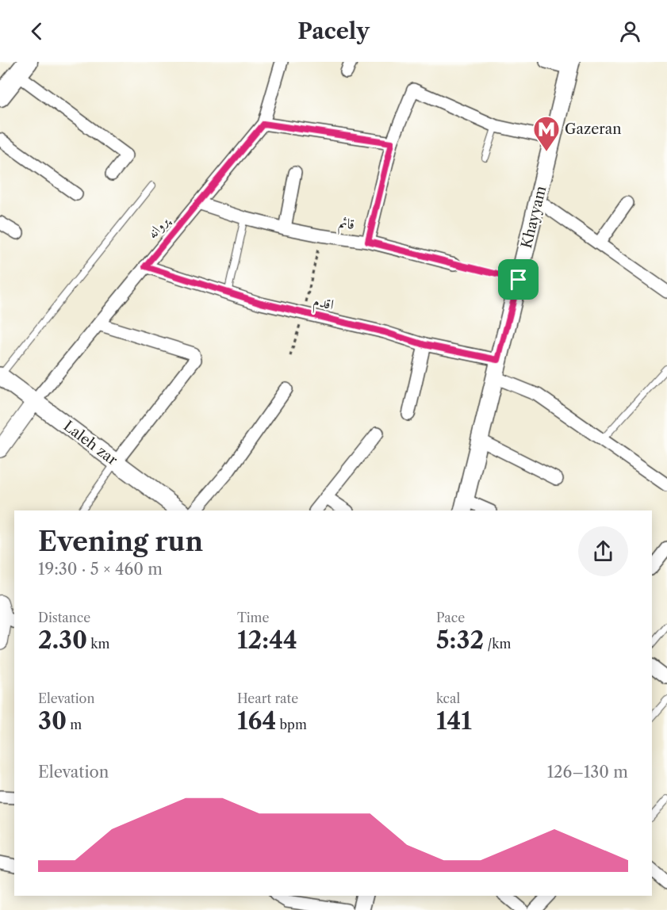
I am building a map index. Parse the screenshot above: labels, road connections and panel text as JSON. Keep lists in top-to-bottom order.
{
  "streets": {
    "main road": ["Khayyam", "Laleh zar"],
    "street": ["قائم", "پروانه", "اقدم"]
  },
  "crossings": [
    ["Khayyam", "اقدم"],
    ["قائم", "پروانه"],
    ["پروانه", "اقدم"],
    ["پروانه", "Laleh zar"]
  ],
  "places": {
    "metro station": ["Gazeran"]
  },
  "page": {
    "header": "Pacely",
    "heading": ["Evening run", "19:30 · 5 × 460 m"],
    "stats": [
      ["Distance", "2.30 km"],
      ["Time", "12:44"],
      ["Pace", "5:32 /km"],
      ["Elevation", "30 m"],
      ["Heart rate", "164 bpm"],
      ["kcal", "141"]
    ],
    "chart": ["Elevation", "126–130 m"]
  }
}
